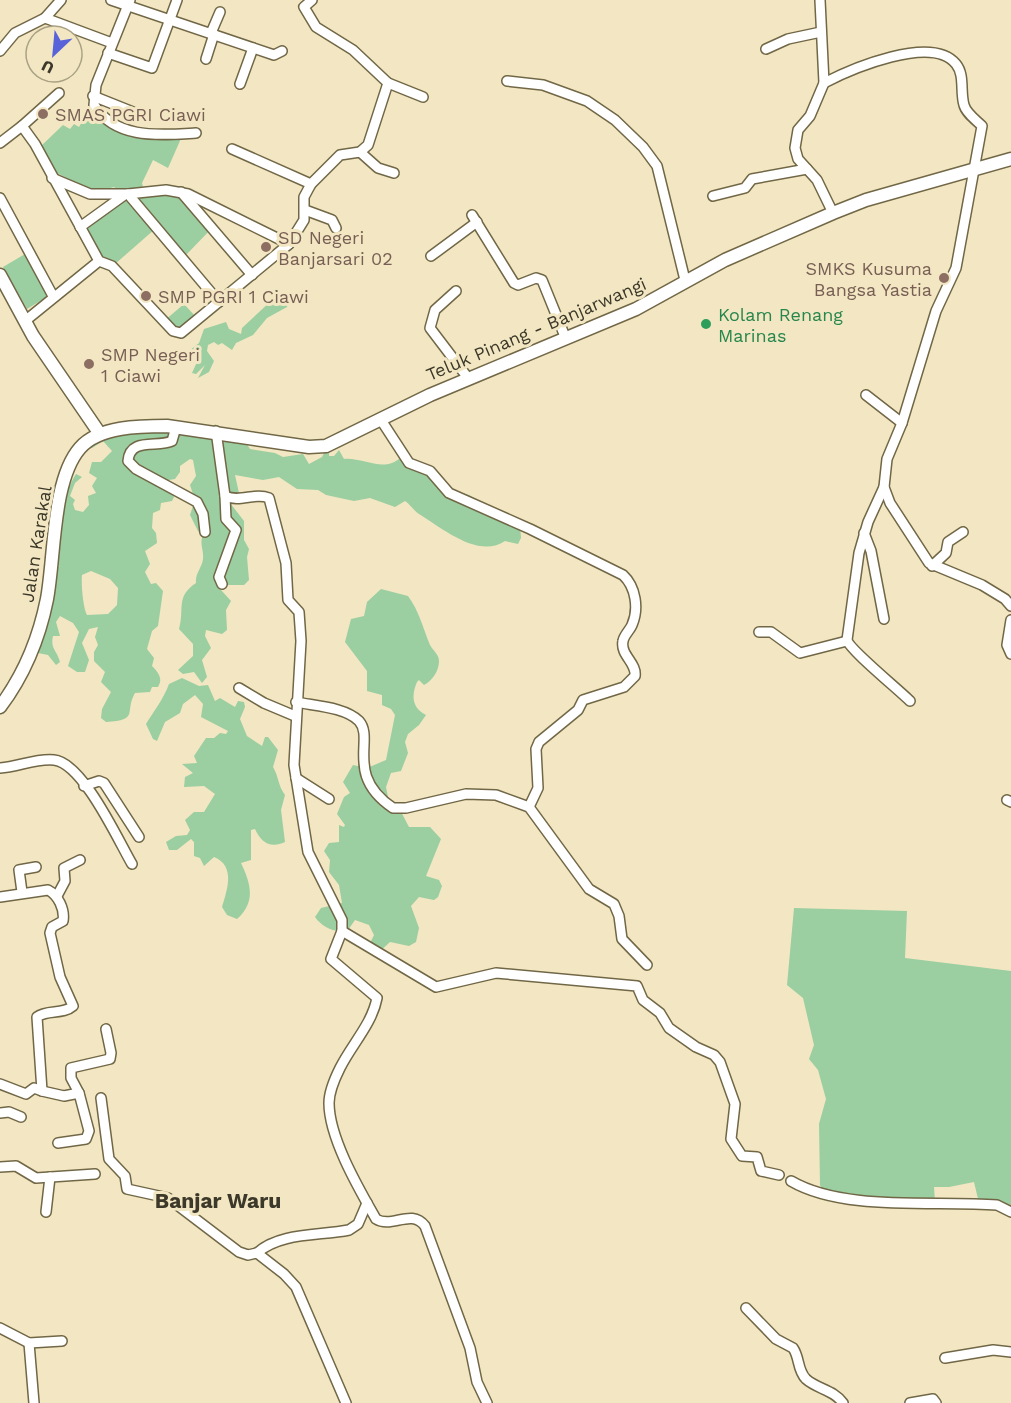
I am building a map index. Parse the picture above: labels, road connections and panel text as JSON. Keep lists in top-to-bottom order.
{
  "streets": {
    "main road": ["Teluk Pinang - Banjarwangi", "Jalan Karakal"]
  },
  "crossings": [
    ["Teluk Pinang - Banjarwangi", "Jalan Karakal"]
  ],
  "districts": ["Banjar Waru"],
  "places": [
    "SMAS PGRI Ciawi",
    "SD Negeri Banjarsari 02",
    "SMKS Kusuma Bangsa Yastia",
    "SMP PGRI 1 Ciawi",
    "Kolam Renang Marinas",
    "SMP Negeri 1 Ciawi"
  ],
  "north": "bottom left"
}
